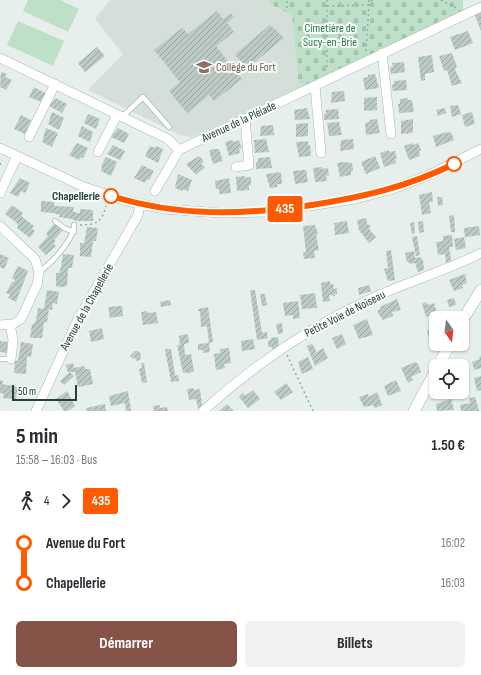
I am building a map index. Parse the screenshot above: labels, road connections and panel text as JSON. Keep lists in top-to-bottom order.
{
  "streets": {
    "street": ["Avenue de la Pléiade", "Avenue de la Chapellerie", "Petite Voie de Noiseau"]
  },
  "parks": ["Cimetière de Sucy-en-Brie"],
  "places": {
    "school or university": ["Collège du Fort"],
    "other": ["Chapellerie"]
  },
  "lines": ["bus line 435"],
  "scale_bar": "50 m",
  "north": "bottom",
  "page": {
    "on_map": "435",
    "scale": "50 m",
    "heading": ["5 min", "15:58 – 16:03 · Bus", "1.50 €"],
    "legs": ["4", "435"],
    "list": [
      {
        "name": "Avenue du Fort",
        "value": "16:02"
      },
      {
        "name": "Chapellerie",
        "value": "16:03"
      }
    ],
    "buttons": ["Démarrer", "Billets"]
  }
}
